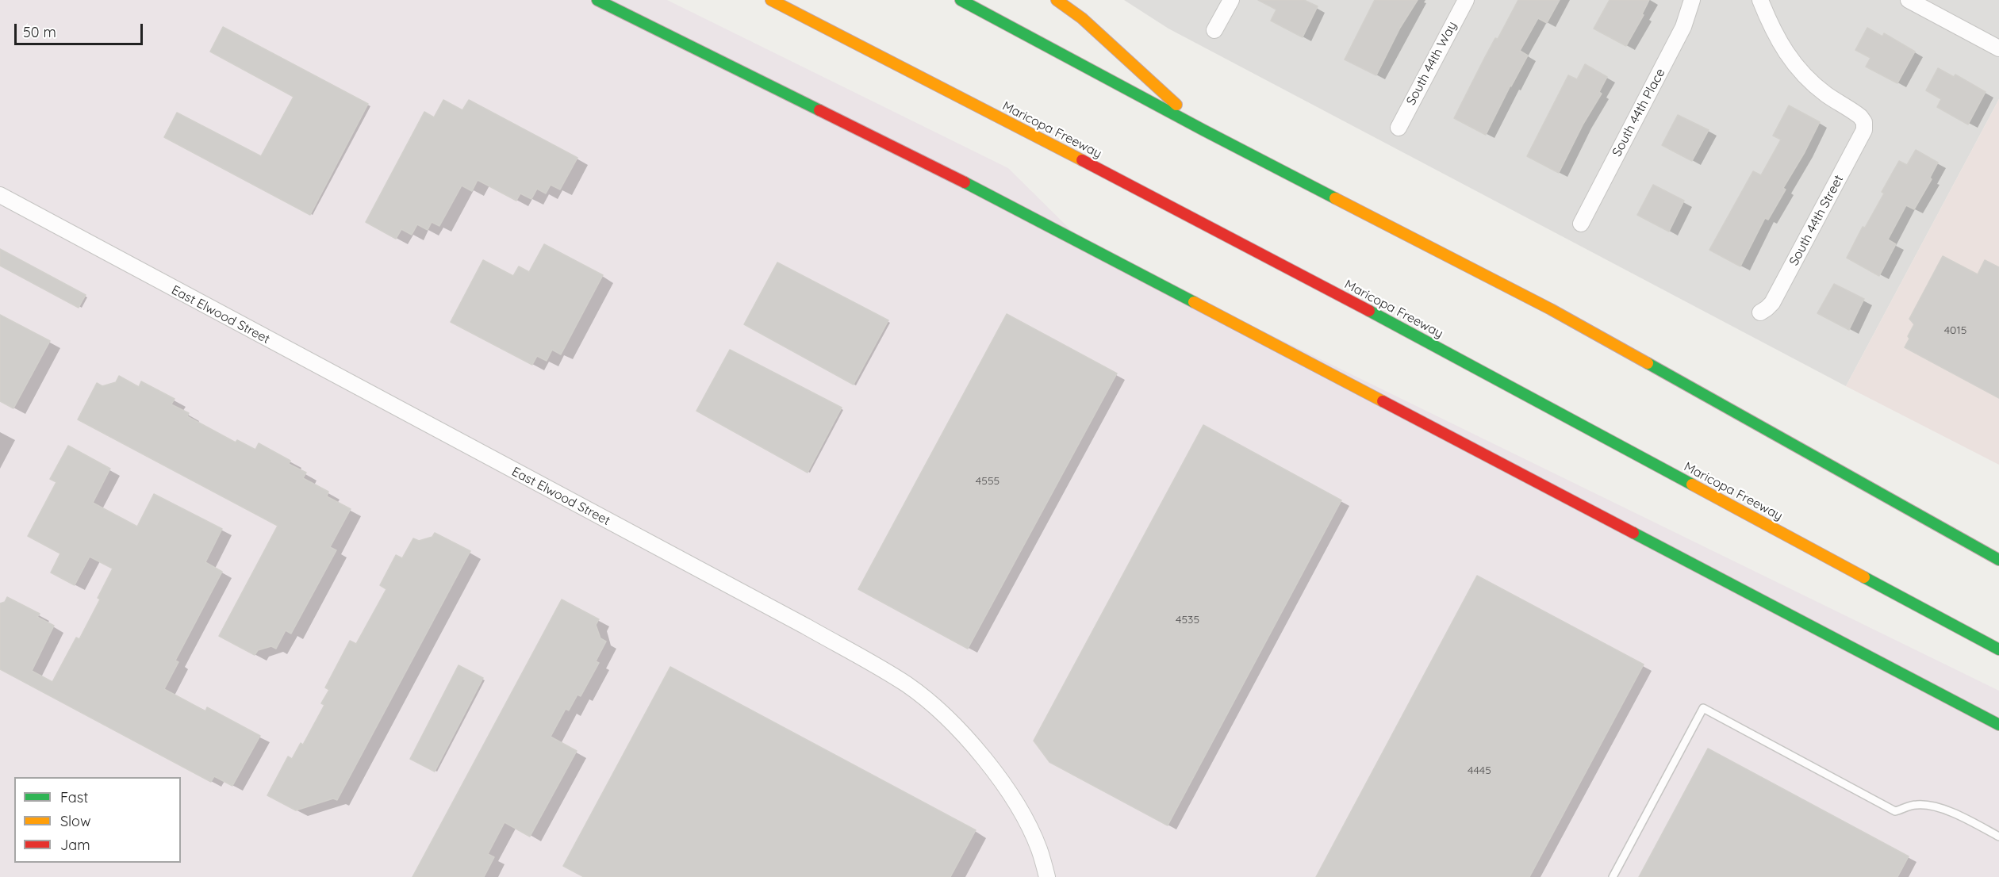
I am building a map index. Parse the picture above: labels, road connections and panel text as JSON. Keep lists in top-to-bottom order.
{
  "streets": {
    "highway": ["Maricopa Freeway"],
    "street": [
      "South 44th Way",
      "South 44th Place",
      "South 44th Street",
      "East Elwood Street"
    ]
  },
  "house_numbers": [
    "4015",
    "4555",
    "4535",
    "4445"
  ],
  "legend": ["Fast", "Slow", "Jam"],
  "scale_bar": "50 m"
}
